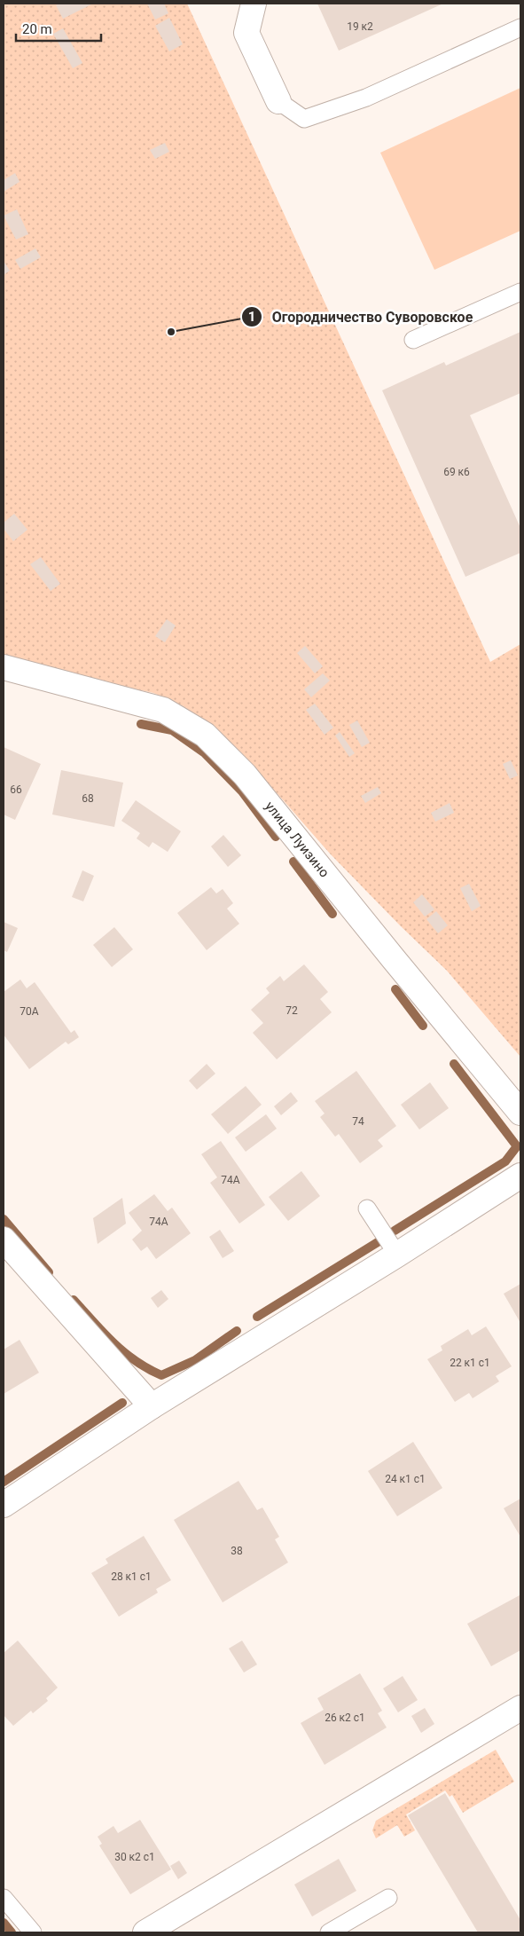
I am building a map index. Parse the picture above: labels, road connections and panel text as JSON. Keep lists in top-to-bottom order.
{
  "streets": {
    "street": ["улица Луизино"]
  },
  "places": ["Огородничество Суворовское"],
  "house_numbers": [
    "19 к2",
    "69 к6",
    "66",
    "68",
    "72",
    "70А",
    "74",
    "74А",
    "74А",
    "22 к1 с1",
    "24 к1 с1",
    "38",
    "28 к1 с1",
    "26 к2 с1",
    "30 к2 с1"
  ],
  "scale_bar": "20 m"
}
